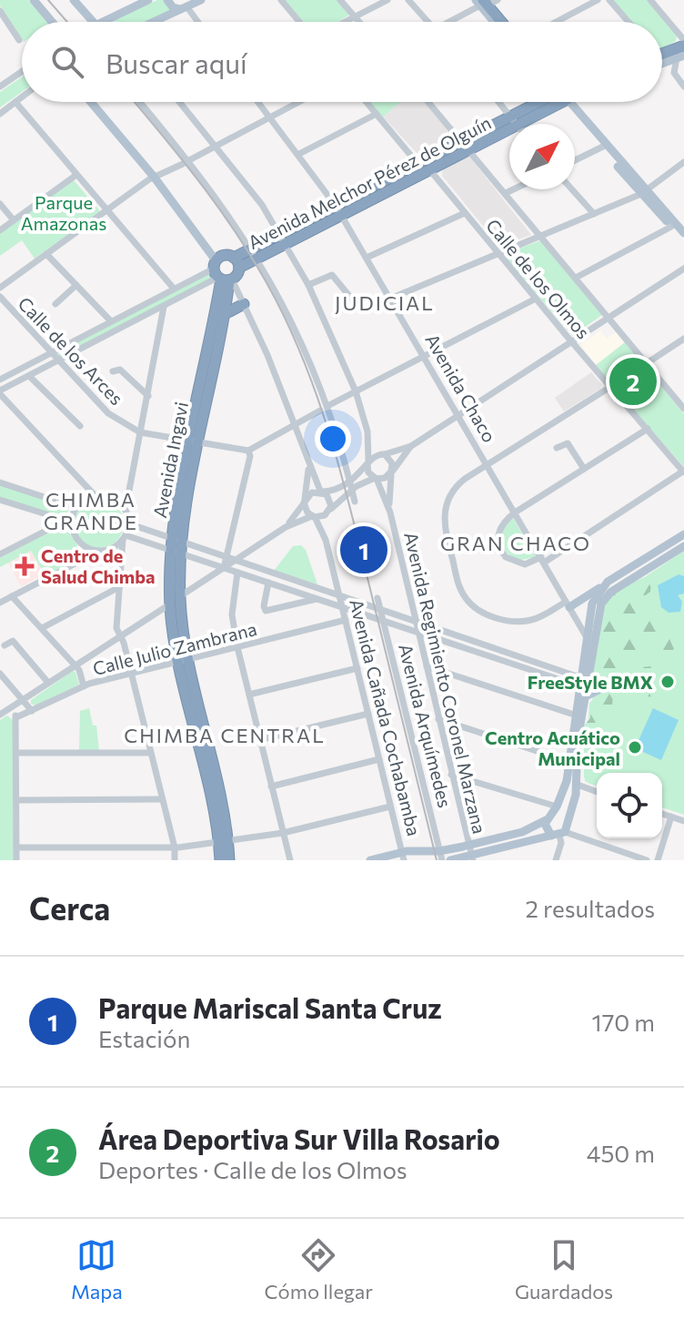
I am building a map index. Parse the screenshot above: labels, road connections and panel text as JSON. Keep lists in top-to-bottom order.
{
  "streets": {
    "highway": ["Avenida Melchor Pérez de Olguín", "Avenida Ingavi"],
    "street": [
      "Calle de los Olmos",
      "Calle de los Arces",
      "Avenida Chaco",
      "Calle Julio Zambrana",
      "Avenida Regimiento Coronel Marzana",
      "Avenida Cañada Cochabamba",
      "Avenida Arquímedes"
    ]
  },
  "crossings": [
    ["Avenida Melchor Pérez de Olguín", "Calle de los Olmos"],
    ["Avenida Melchor Pérez de Olguín", "Avenida Chaco"],
    ["Calle de los Arces", "Avenida Ingavi"],
    ["Avenida Ingavi", "Calle Julio Zambrana"],
    ["Calle Julio Zambrana", "Avenida Cañada Cochabamba"]
  ],
  "districts": [
    "JUDICIAL",
    "CHIMBA GRANDE",
    "GRAN CHACO",
    "CHIMBA CENTRAL"
  ],
  "parks": ["Parque Amazonas"],
  "places": {
    "health": ["Centro de Salud Chimba"],
    "other": ["FreeStyle BMX", "Centro Acuático Municipal"]
  },
  "north": "top right",
  "page": {
    "search": "Buscar aquí",
    "pins": ["2", "1"],
    "heading": ["Cerca", "2 resultados"],
    "list": [
      {
        "mark": "1",
        "name": "Parque Mariscal Santa Cruz",
        "note": "Estación",
        "value": "170 m"
      },
      {
        "mark": "2",
        "name": "Área Deportiva Sur Villa Rosario",
        "note": "Deportes · Calle de los Olmos",
        "value": "450 m"
      }
    ],
    "nav": ["Mapa", "Cómo llegar", "Guardados"]
  }
}
